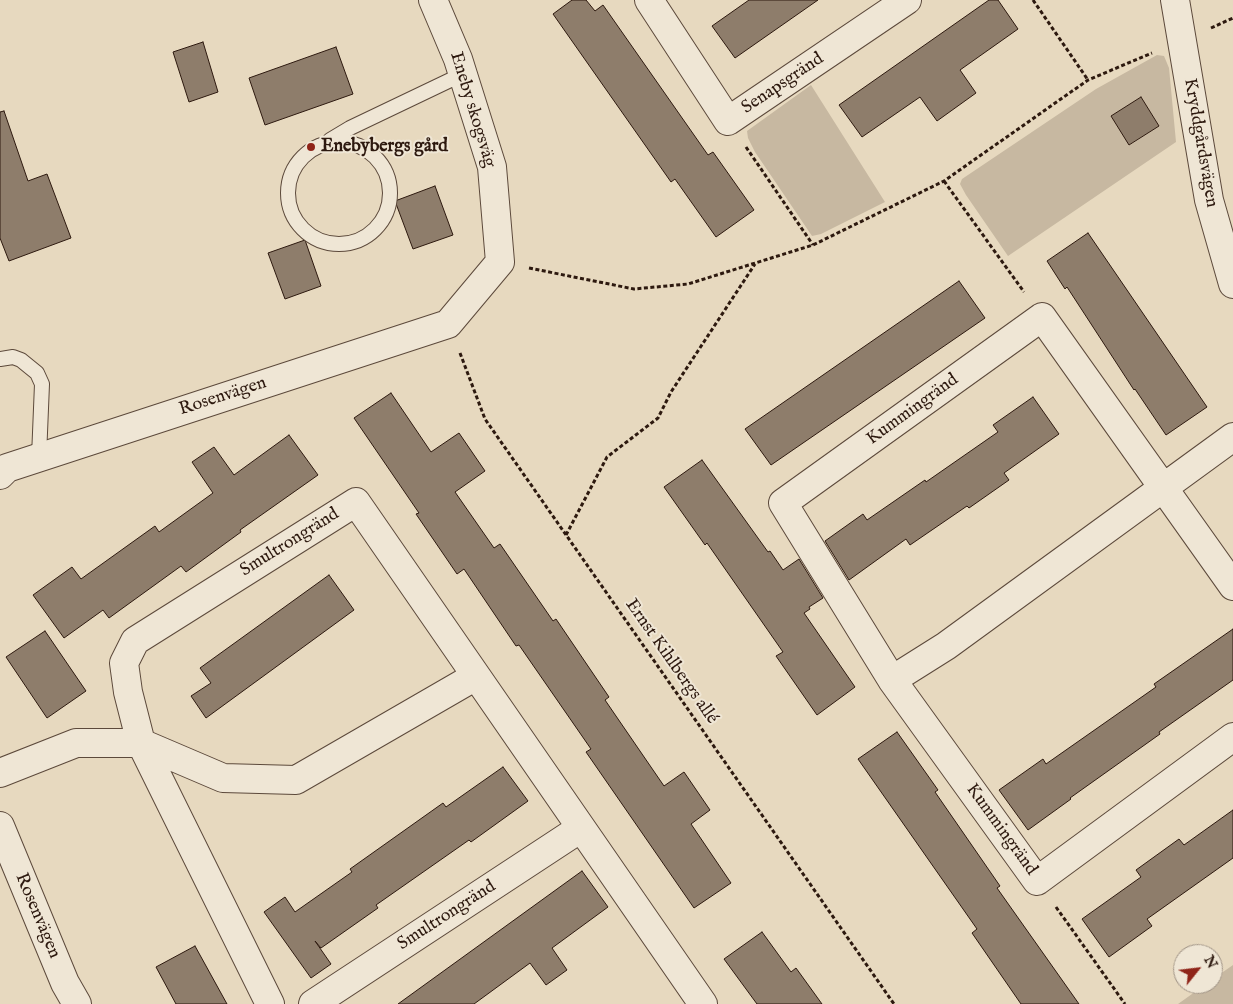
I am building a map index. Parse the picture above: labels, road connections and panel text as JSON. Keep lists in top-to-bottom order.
{
  "streets": {
    "street": [
      "Senapsgränd",
      "Eneby skogsväg",
      "Kryddgårdsvägen",
      "Rosenvägen",
      "Kummingränd",
      "Smultrongränd"
    ],
    "path": ["Ernst Kihlbergs allé"]
  },
  "crossings": [
    ["Rosenvägen", "Ernst Kihlbergs allé"]
  ],
  "places": ["Enebybergs gård"],
  "north": "top right"
}
